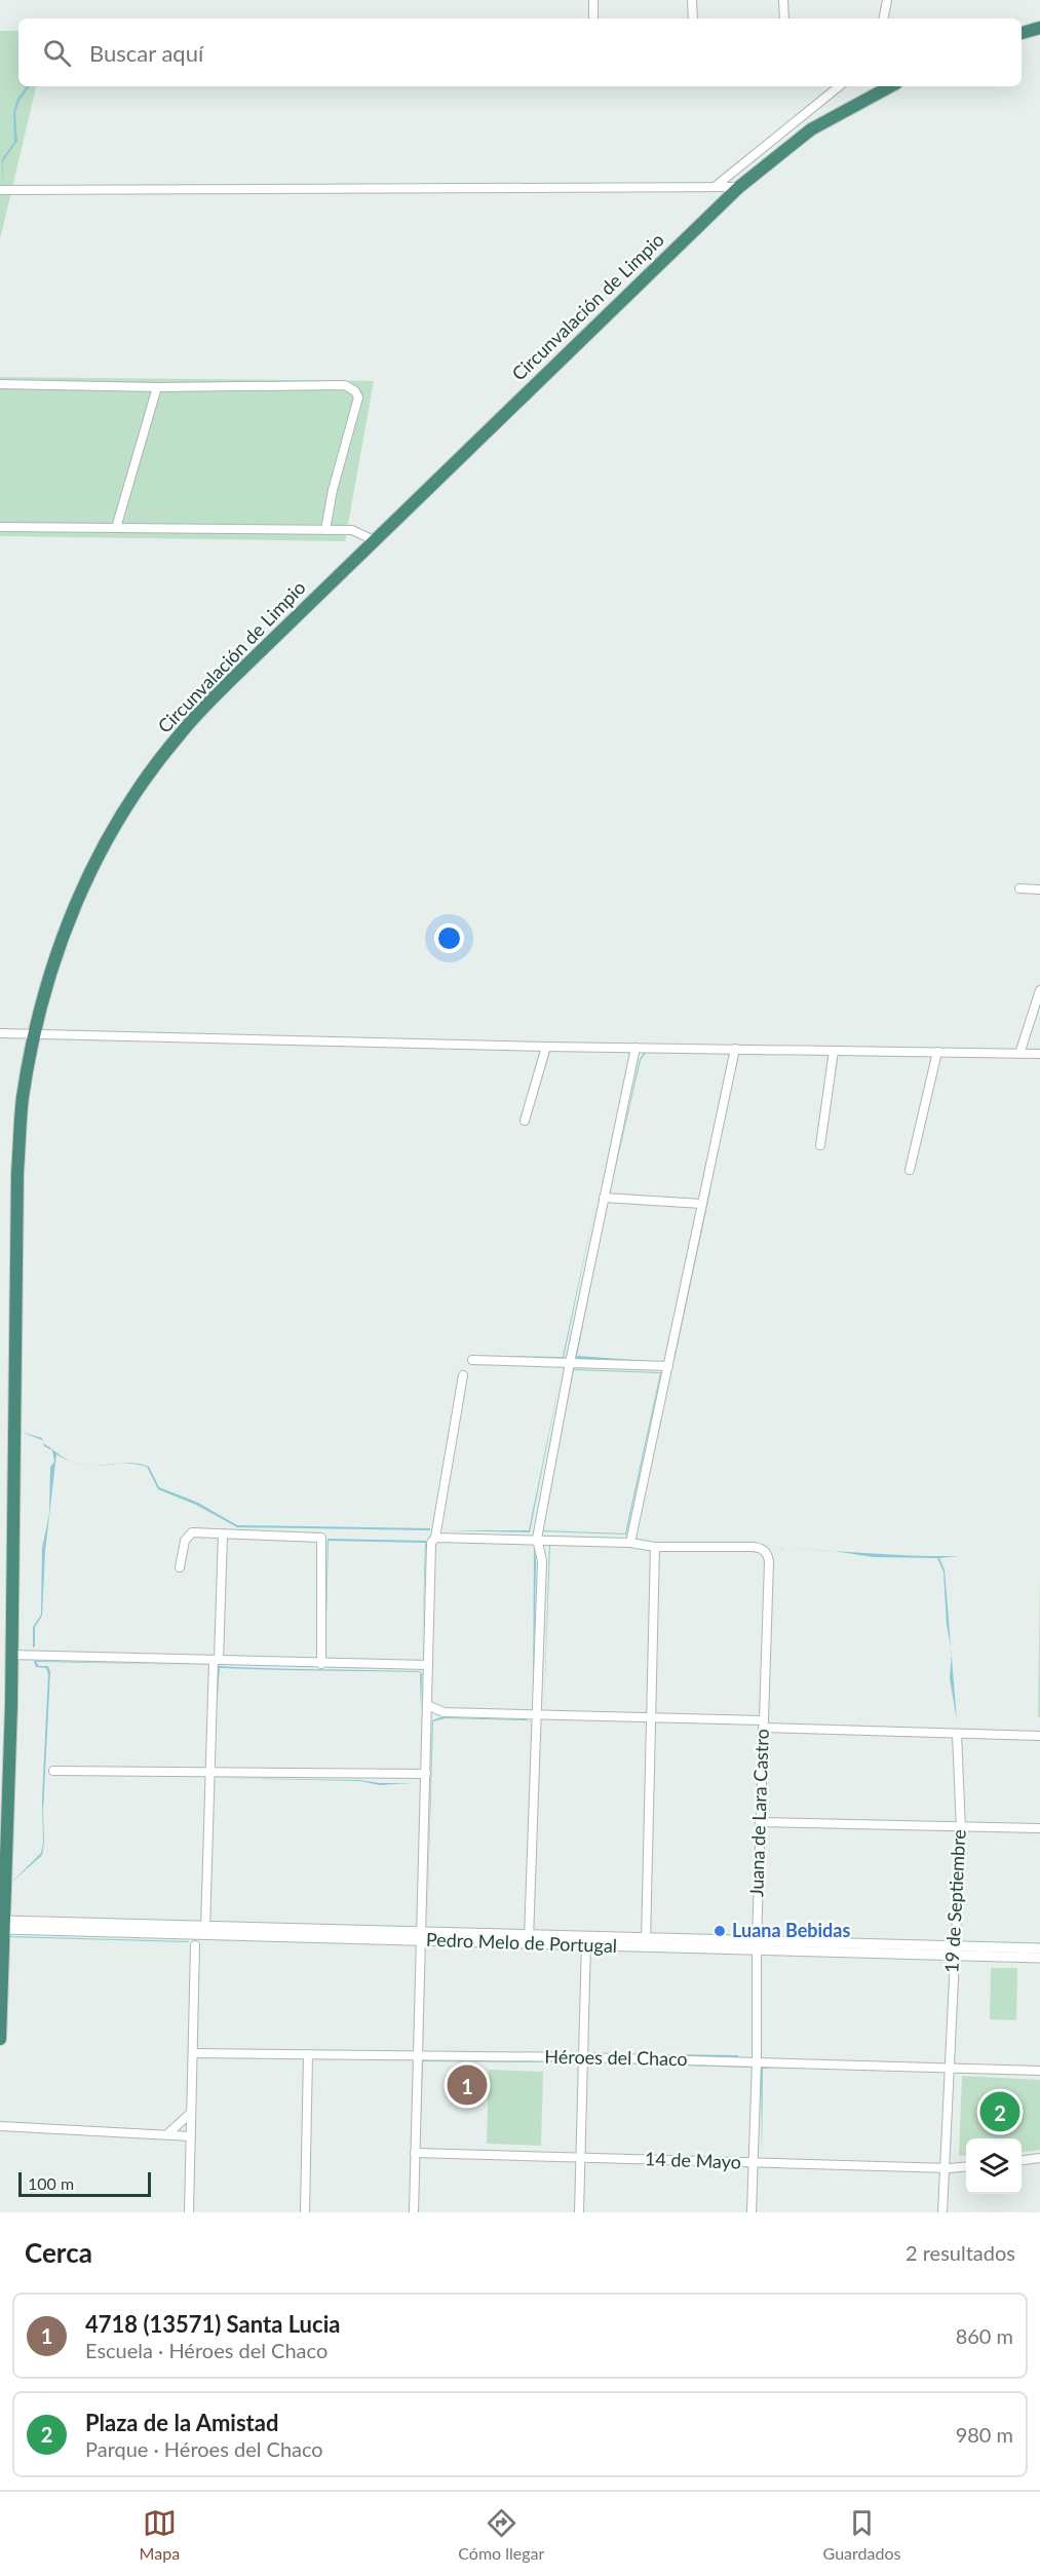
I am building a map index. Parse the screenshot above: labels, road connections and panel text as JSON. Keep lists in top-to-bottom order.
{
  "streets": {
    "highway": ["Circunvalación de Limpio"],
    "street": [
      "Juana de Lara Castro",
      "19 de Septiembre",
      "Pedro Melo de Portugal",
      "Héroes del Chaco",
      "14 de Mayo"
    ]
  },
  "crossings": [
    ["Circunvalación de Limpio", "Pedro Melo de Portugal"],
    ["Juana de Lara Castro", "Pedro Melo de Portugal"],
    ["Juana de Lara Castro", "Héroes del Chaco"],
    ["Juana de Lara Castro", "14 de Mayo"],
    ["19 de Septiembre", "Pedro Melo de Portugal"],
    ["19 de Septiembre", "Héroes del Chaco"],
    ["19 de Septiembre", "14 de Mayo"]
  ],
  "places": ["Luana Bebidas"],
  "scale_bar": "100 m",
  "page": {
    "search": "Buscar aquí",
    "pins": ["1", "2"],
    "scale": "100 m",
    "heading": ["Cerca", "2 resultados"],
    "list": [
      {
        "mark": "1",
        "name": "4718 (13571) Santa Lucia",
        "note": "Escuela · Héroes del Chaco",
        "value": "860 m"
      },
      {
        "mark": "2",
        "name": "Plaza de la Amistad",
        "note": "Parque · Héroes del Chaco",
        "value": "980 m"
      }
    ],
    "nav": ["Mapa", "Cómo llegar", "Guardados"]
  }
}
